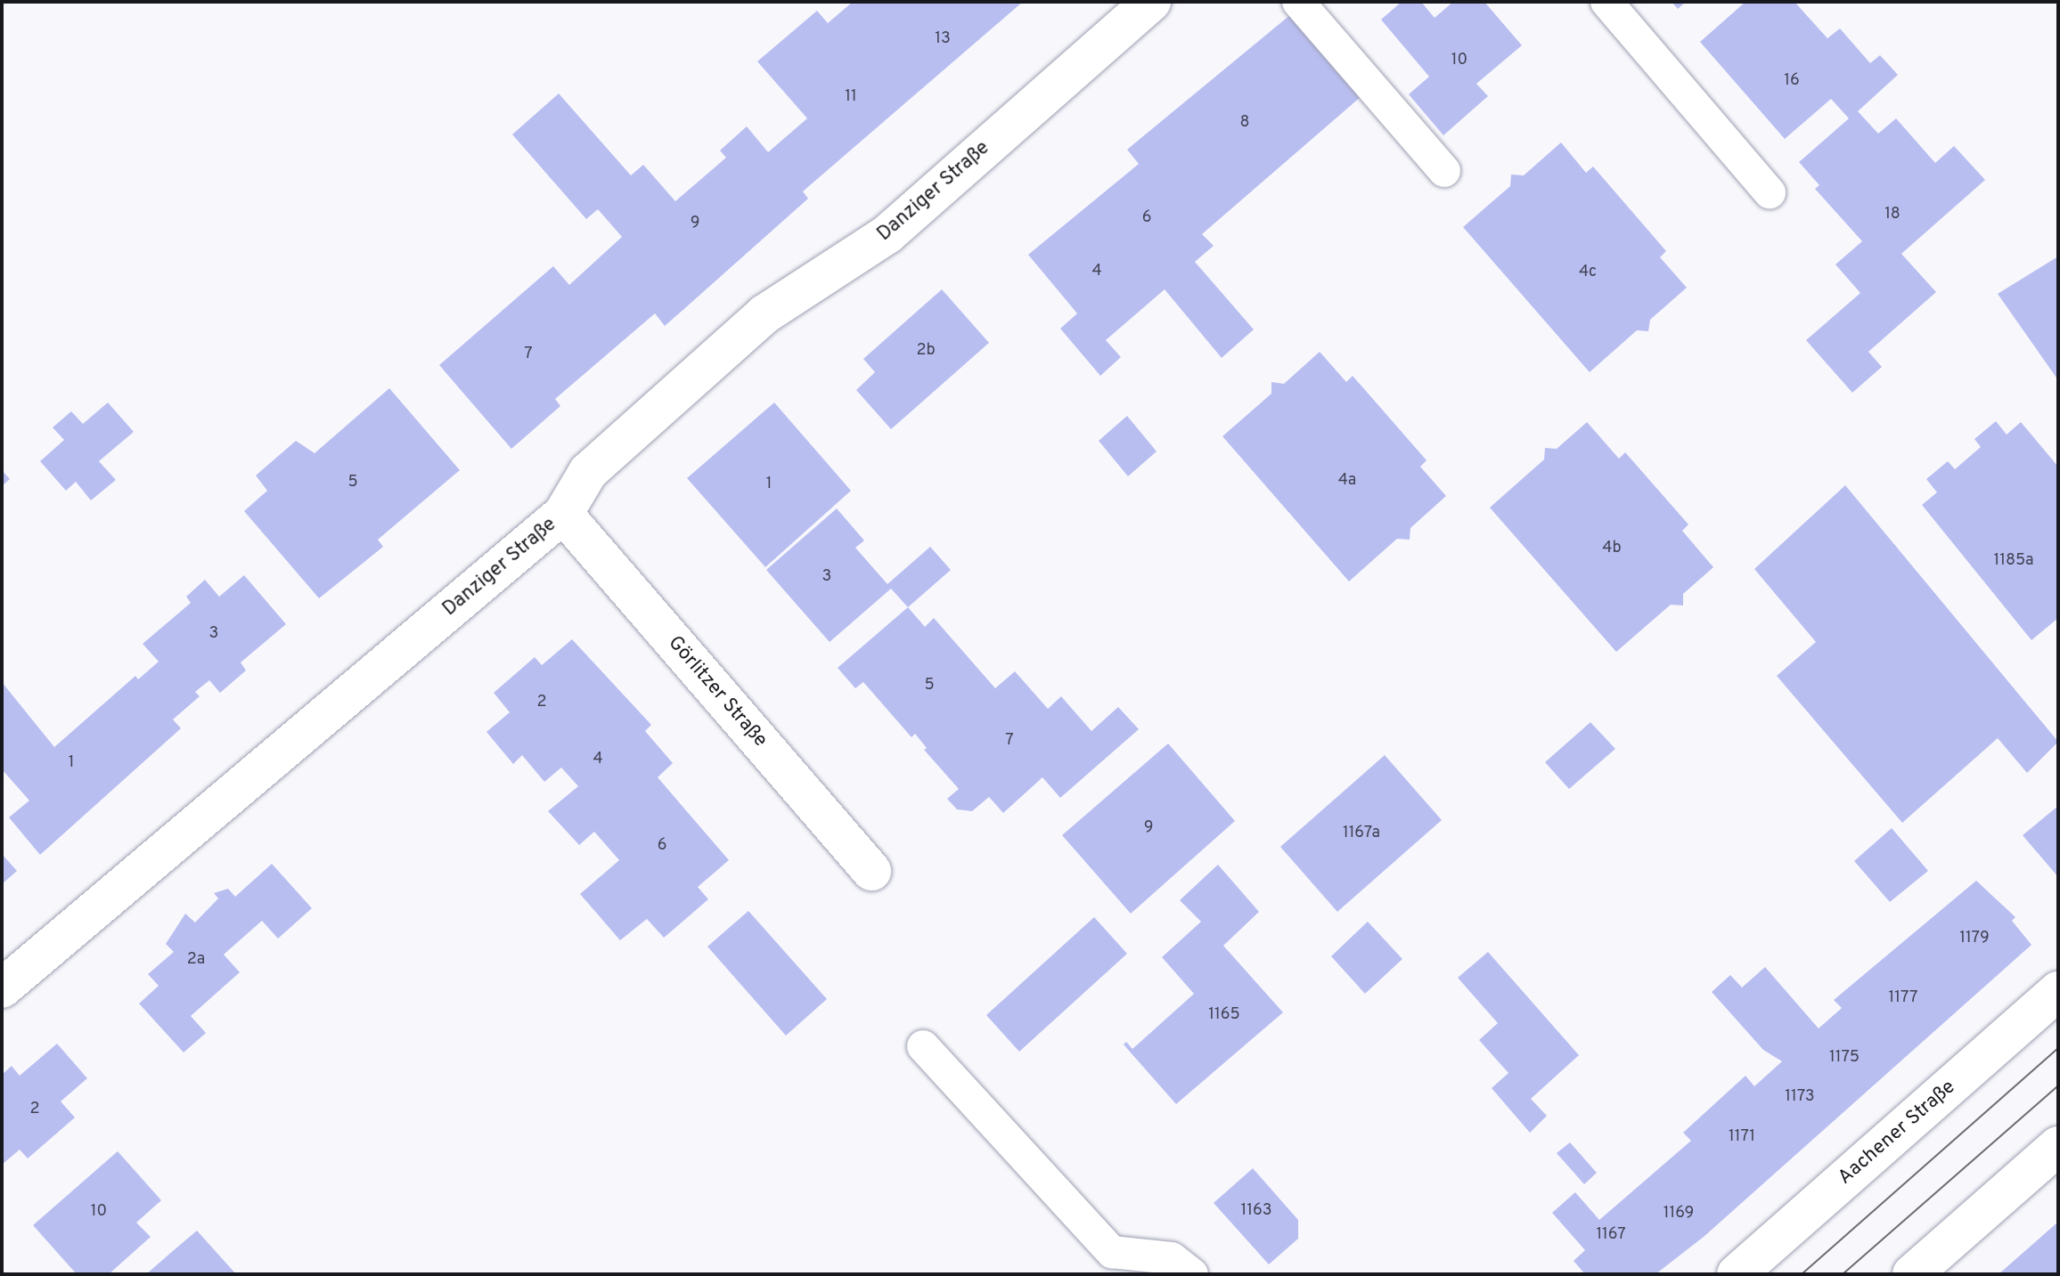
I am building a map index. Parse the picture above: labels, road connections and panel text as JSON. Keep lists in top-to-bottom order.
{
  "streets": {
    "street": ["Danziger Straße", "Görlitzer Straße", "Aachener Straße"]
  },
  "crossings": [
    ["Danziger Straße", "Görlitzer Straße"]
  ],
  "house_numbers": [
    "13",
    "10",
    "16",
    "11",
    "8",
    "18",
    "6",
    "9",
    "4",
    "4c",
    "2b",
    "7",
    "4a",
    "5",
    "1",
    "4b",
    "1185a",
    "3",
    "3",
    "5",
    "2",
    "7",
    "4",
    "1",
    "9",
    "1167a",
    "6",
    "1179",
    "2a",
    "1177",
    "1165",
    "1175",
    "1173",
    "2",
    "1171",
    "1163",
    "10",
    "1169",
    "1167"
  ]
}
